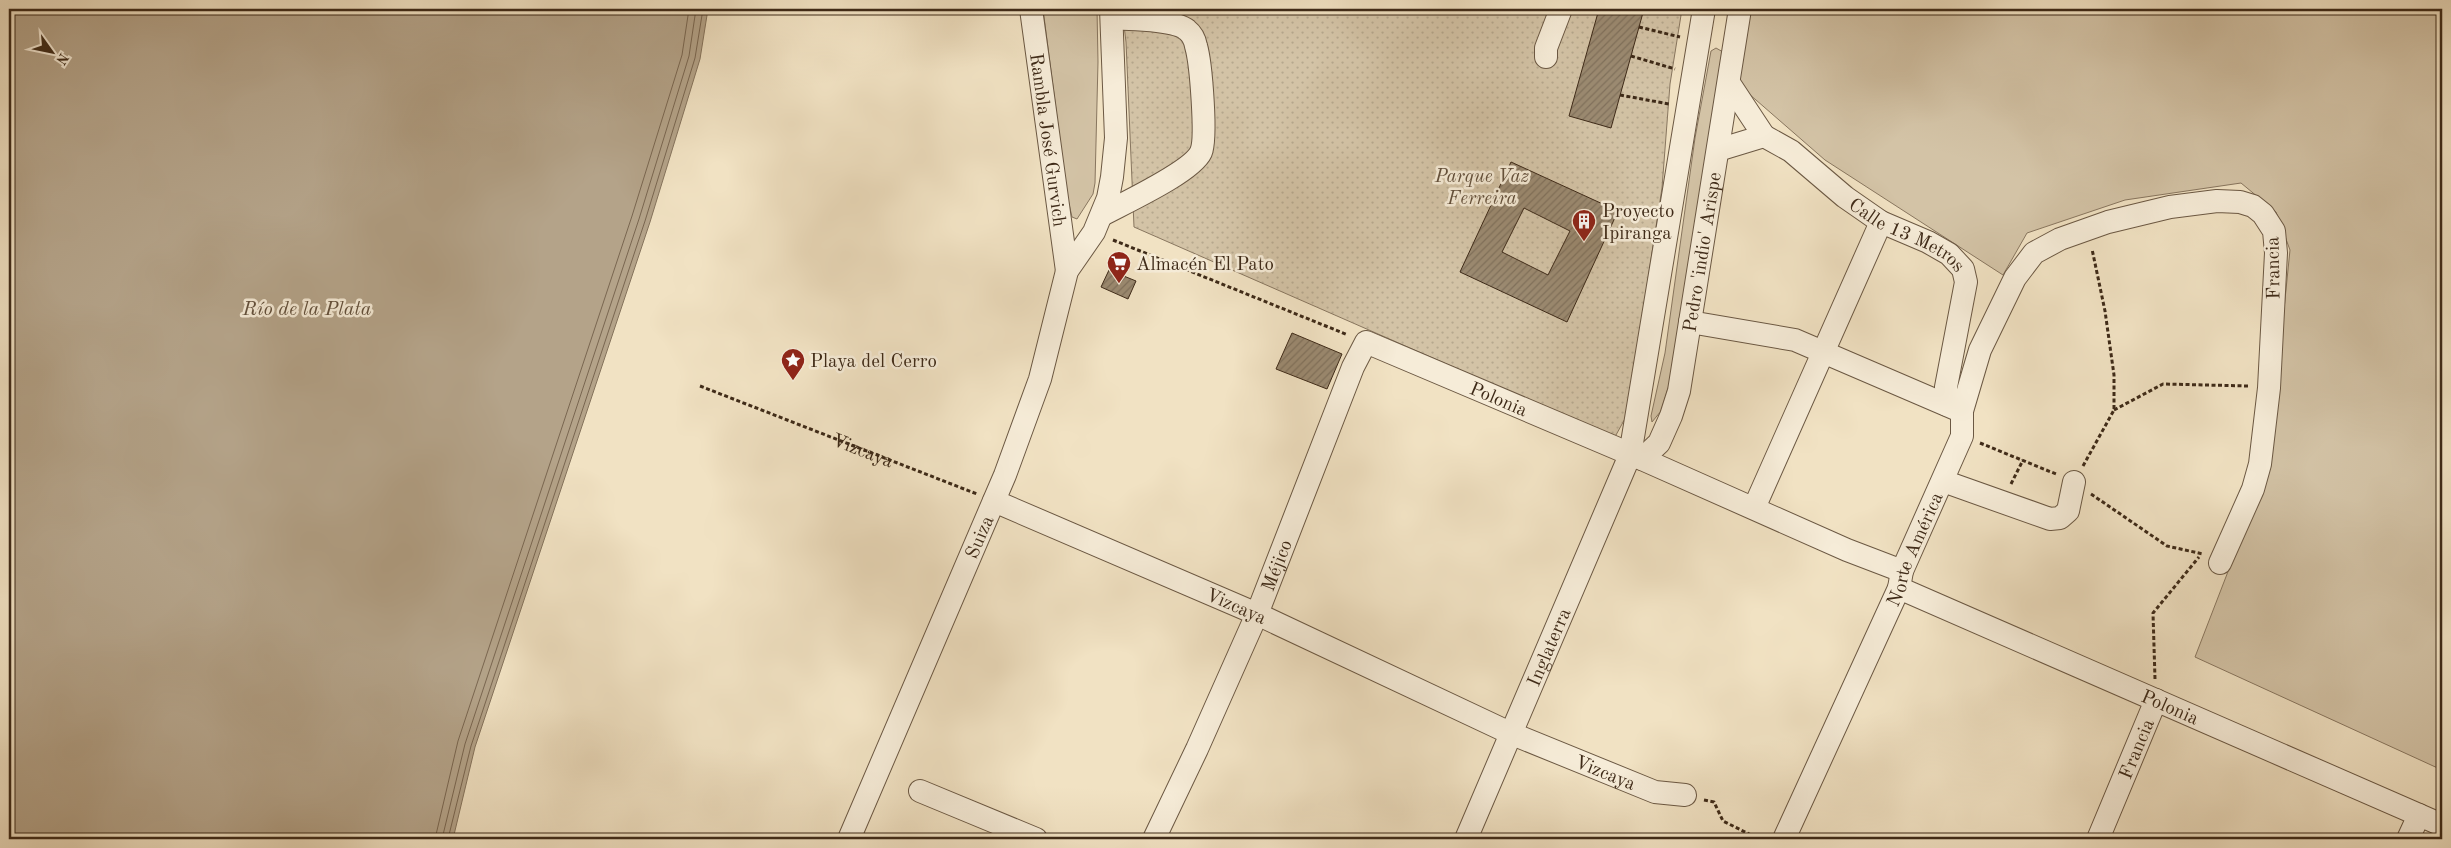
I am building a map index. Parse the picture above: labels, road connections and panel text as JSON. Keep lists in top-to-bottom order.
{
  "streets": {
    "street": [
      "Rambla José Gurvich",
      "Calle 13 Metros",
      "Pedro 'indio' Arispe",
      "Francia",
      "Polonia",
      "Vizcaya",
      "Suiza",
      "Norte América",
      "Méjico",
      "Inglaterra"
    ]
  },
  "crossings": [
    ["Rambla José Gurvich", "Suiza"],
    ["Calle 13 Metros", "Pedro 'indio' Arispe"],
    ["Calle 13 Metros", "Norte América"],
    ["Pedro 'indio' Arispe", "Polonia"],
    ["Pedro 'indio' Arispe", "Inglaterra"],
    ["Francia", "Polonia"],
    ["Francia", "Norte América"],
    ["Polonia", "Norte América"],
    ["Polonia", "Méjico"],
    ["Polonia", "Inglaterra"],
    ["Vizcaya", "Suiza"],
    ["Vizcaya", "Méjico"],
    ["Vizcaya", "Inglaterra"]
  ],
  "water": ["Río de la Plata"],
  "parks": ["Parque Vaz Ferreira"],
  "places": {
    "building": ["Proyecto Ipiranga"],
    "supermarket": ["Almacén El Pato"],
    "place": ["Playa del Cerro"]
  },
  "north": "bottom right"
}
